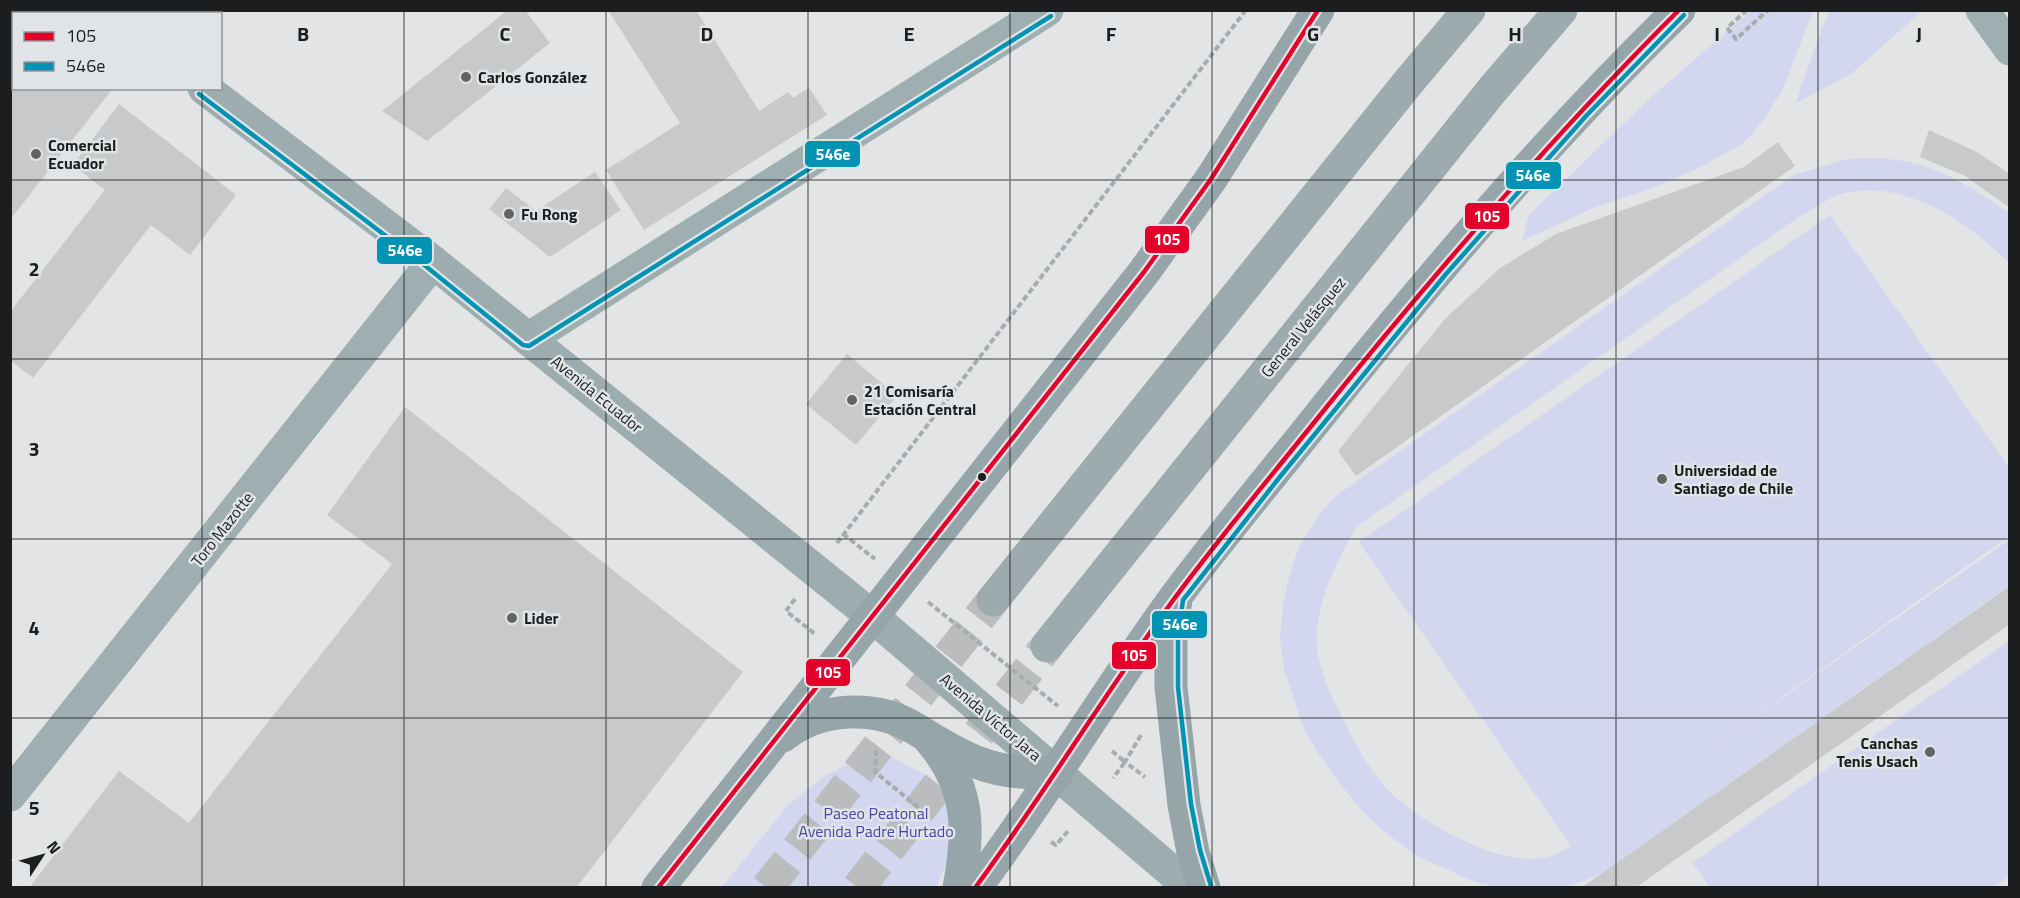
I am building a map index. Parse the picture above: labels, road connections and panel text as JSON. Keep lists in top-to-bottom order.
{
  "streets": {
    "highway": ["General Velásquez"],
    "main road": ["Avenida Ecuador", "Avenida Víctor Jara"],
    "street": ["Toro Mazotte"]
  },
  "crossings": [
    ["Avenida Ecuador", "Toro Mazotte"],
    ["Avenida Ecuador", "Avenida Víctor Jara"]
  ],
  "parks": ["Paseo Peatonal Avenida Padre Hurtado"],
  "places": [
    "Carlos González",
    "Comercial Ecuador",
    "Fu Rong",
    "21 Comisaría Estación Central",
    "Universidad de Santiago de Chile",
    "Lider",
    "Canchas Tenis Usach"
  ],
  "lines": ["transit line 105", "transit line 546e"],
  "legend": ["105", "546e"],
  "north": "top right",
  "grid": {
    "columns": [
      "B",
      "C",
      "D",
      "E",
      "F",
      "G",
      "H",
      "I",
      "J"
    ],
    "rows": [
      "2",
      "3",
      "4",
      "5"
    ]
  }
}
